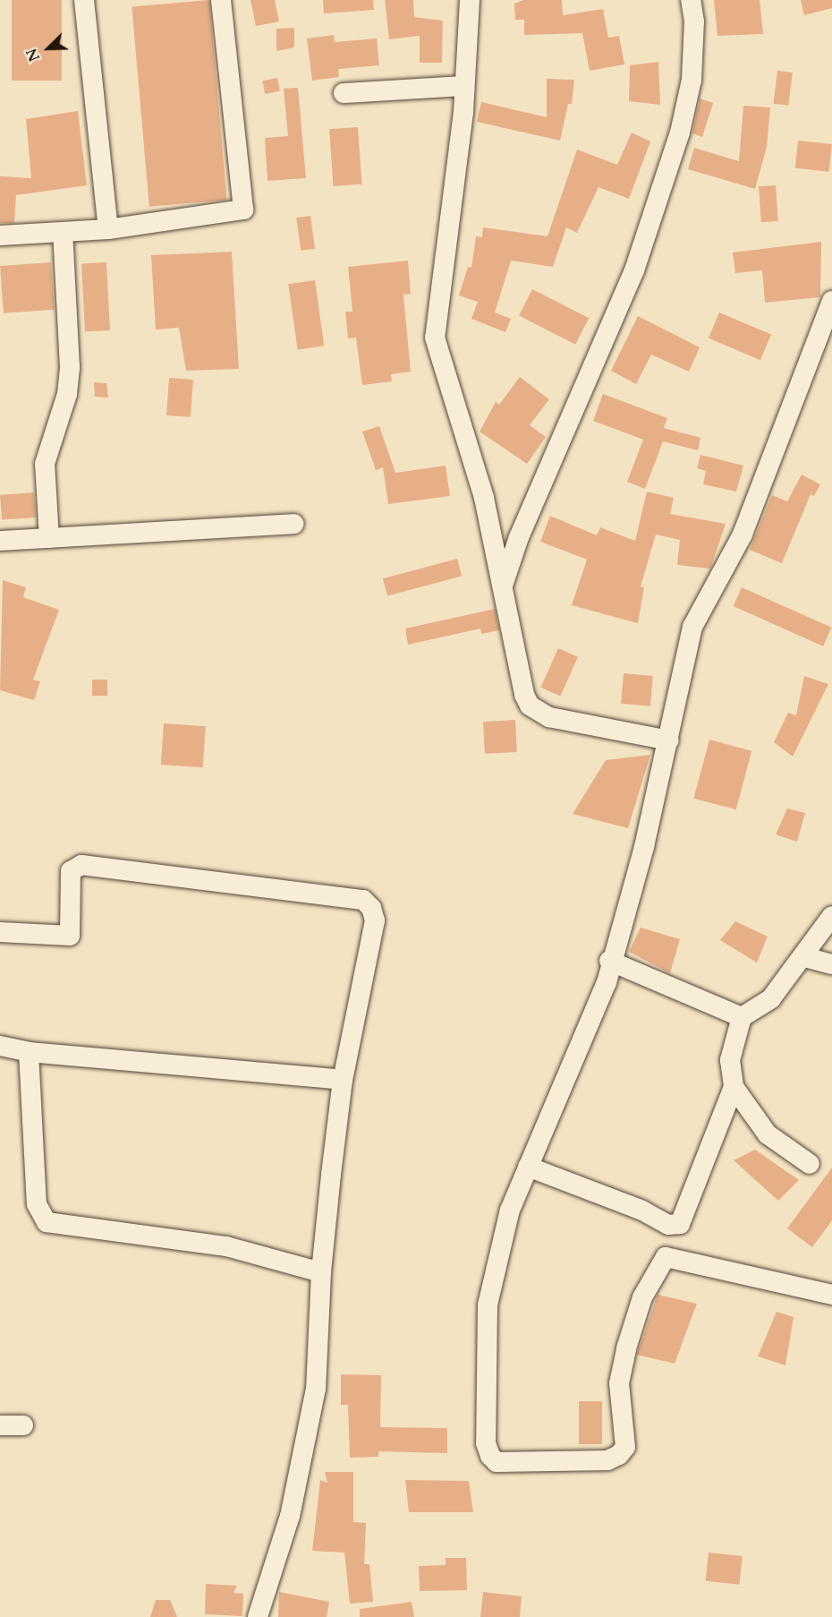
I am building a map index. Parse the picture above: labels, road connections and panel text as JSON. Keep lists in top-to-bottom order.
{
  "north": "bottom left"
}
